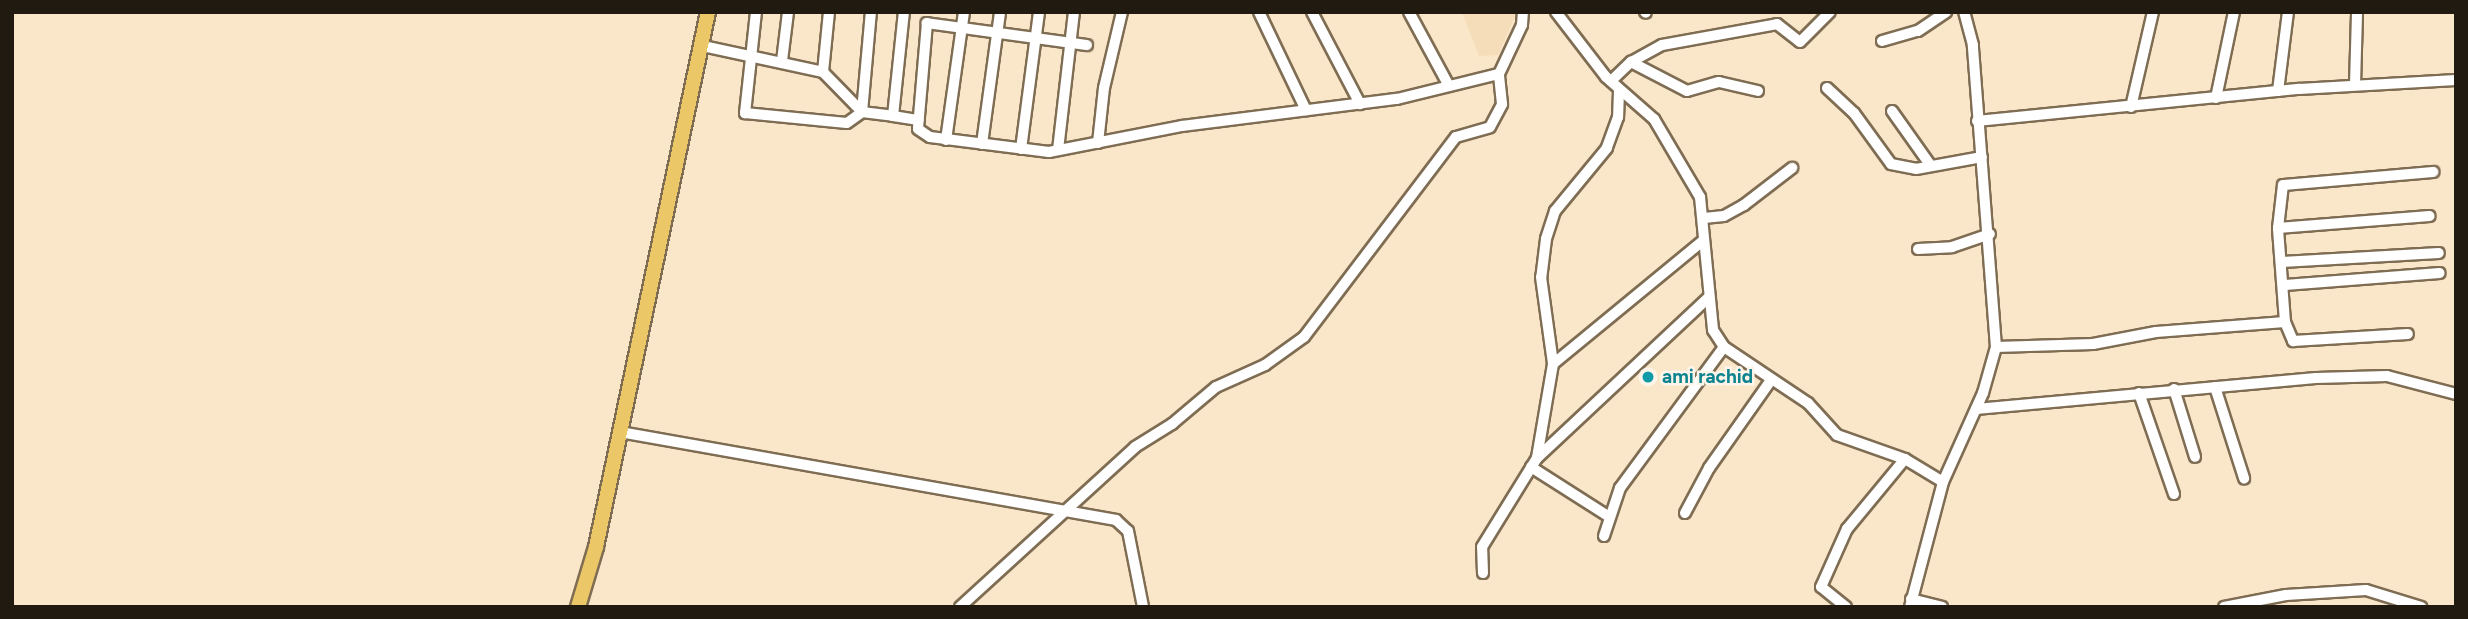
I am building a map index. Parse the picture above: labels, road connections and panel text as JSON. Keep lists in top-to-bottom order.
{
  "places": ["ami rachid"]
}
